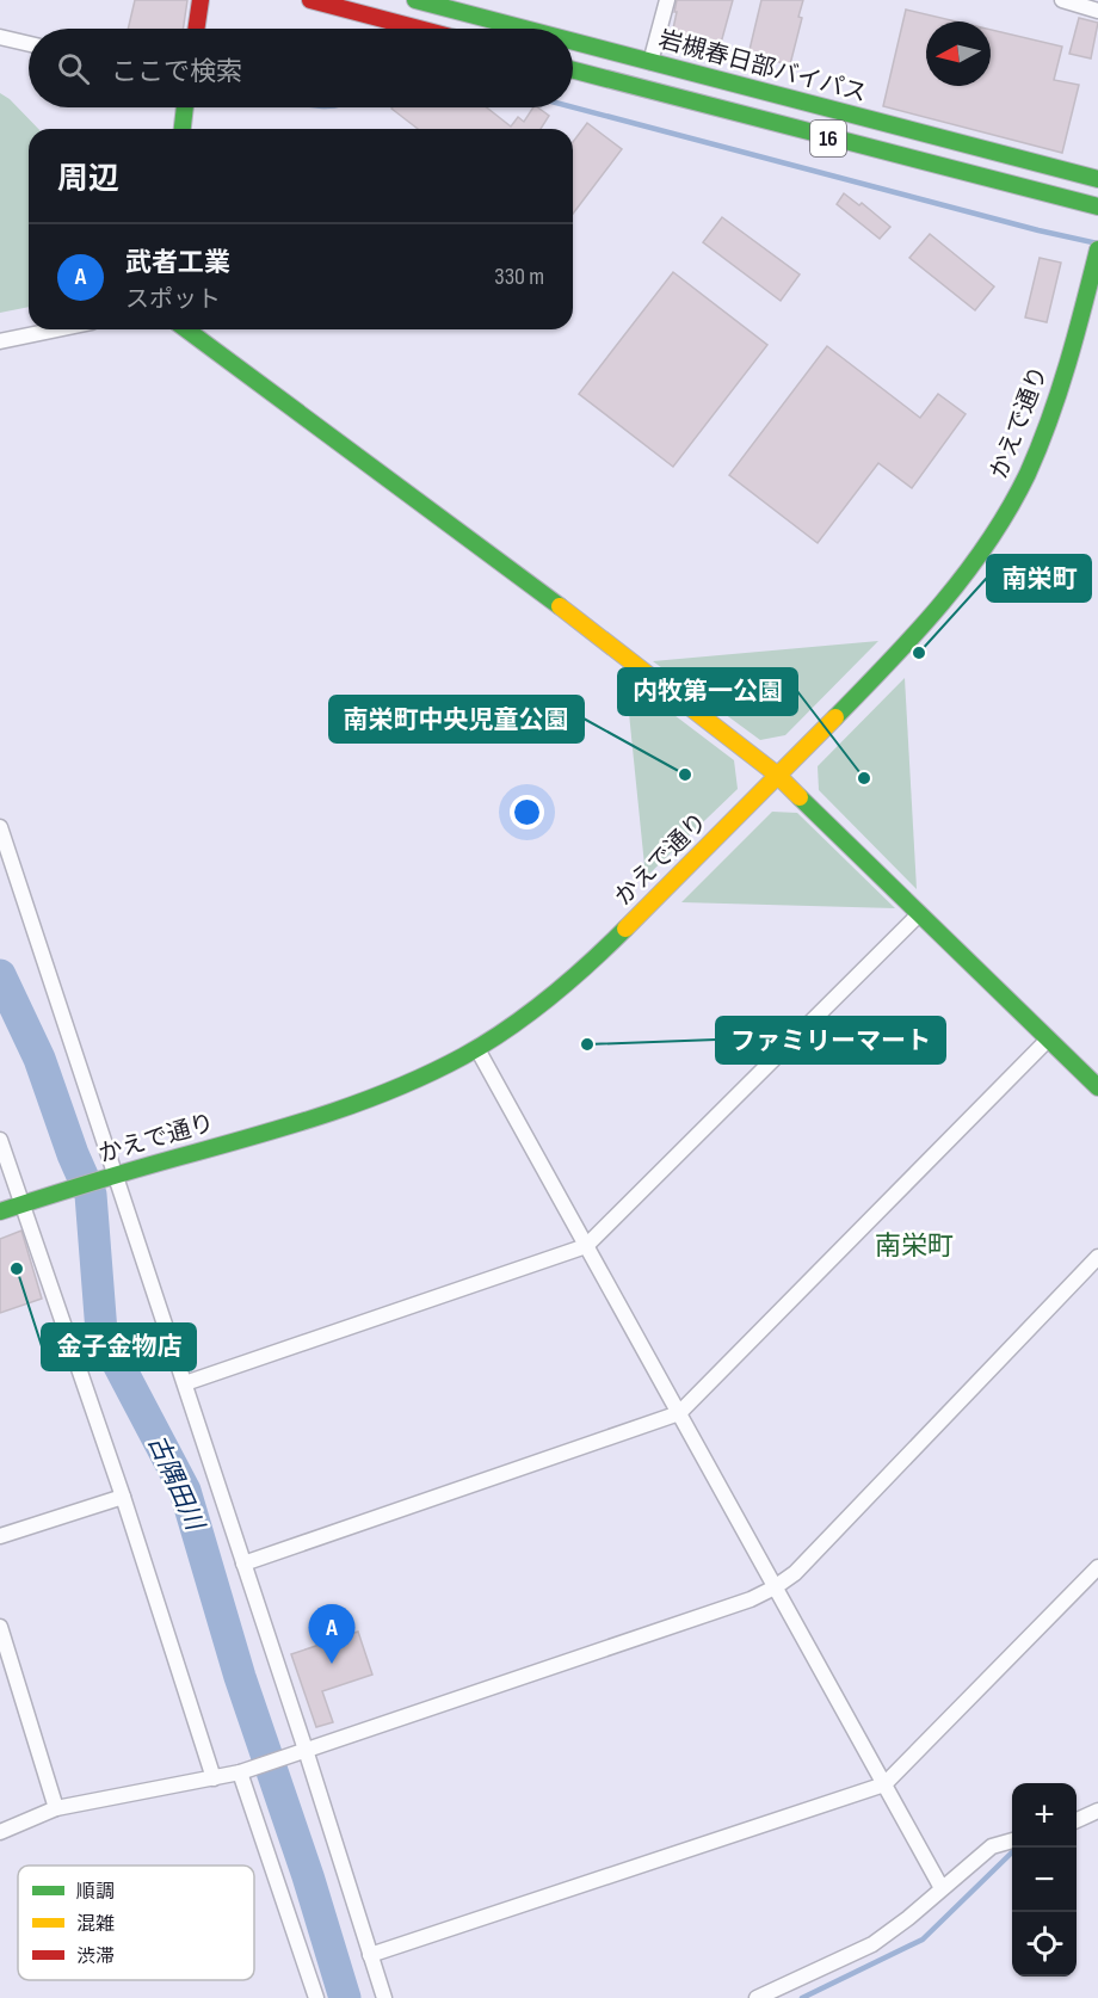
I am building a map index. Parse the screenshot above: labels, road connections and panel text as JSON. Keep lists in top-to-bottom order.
{
  "streets": {
    "main road": ["岩槻春日部バイパス", "16", "かえで通り"]
  },
  "districts": ["南栄町"],
  "water": ["古隅田川"],
  "places": [
    "南栄町",
    "南栄町中央児童公園",
    "内牧第一公園",
    "ファミリーマート",
    "金子金物店"
  ],
  "legend": ["順調", "混雑", "渋滞"],
  "north": "left",
  "page": {
    "search": "ここで検索",
    "heading": "周辺",
    "list": [
      {
        "mark": "A",
        "name": "武者工業",
        "note": "スポット",
        "value": "330 m"
      }
    ],
    "pins": "A",
    "map_buttons": ["+", "−"]
  }
}
